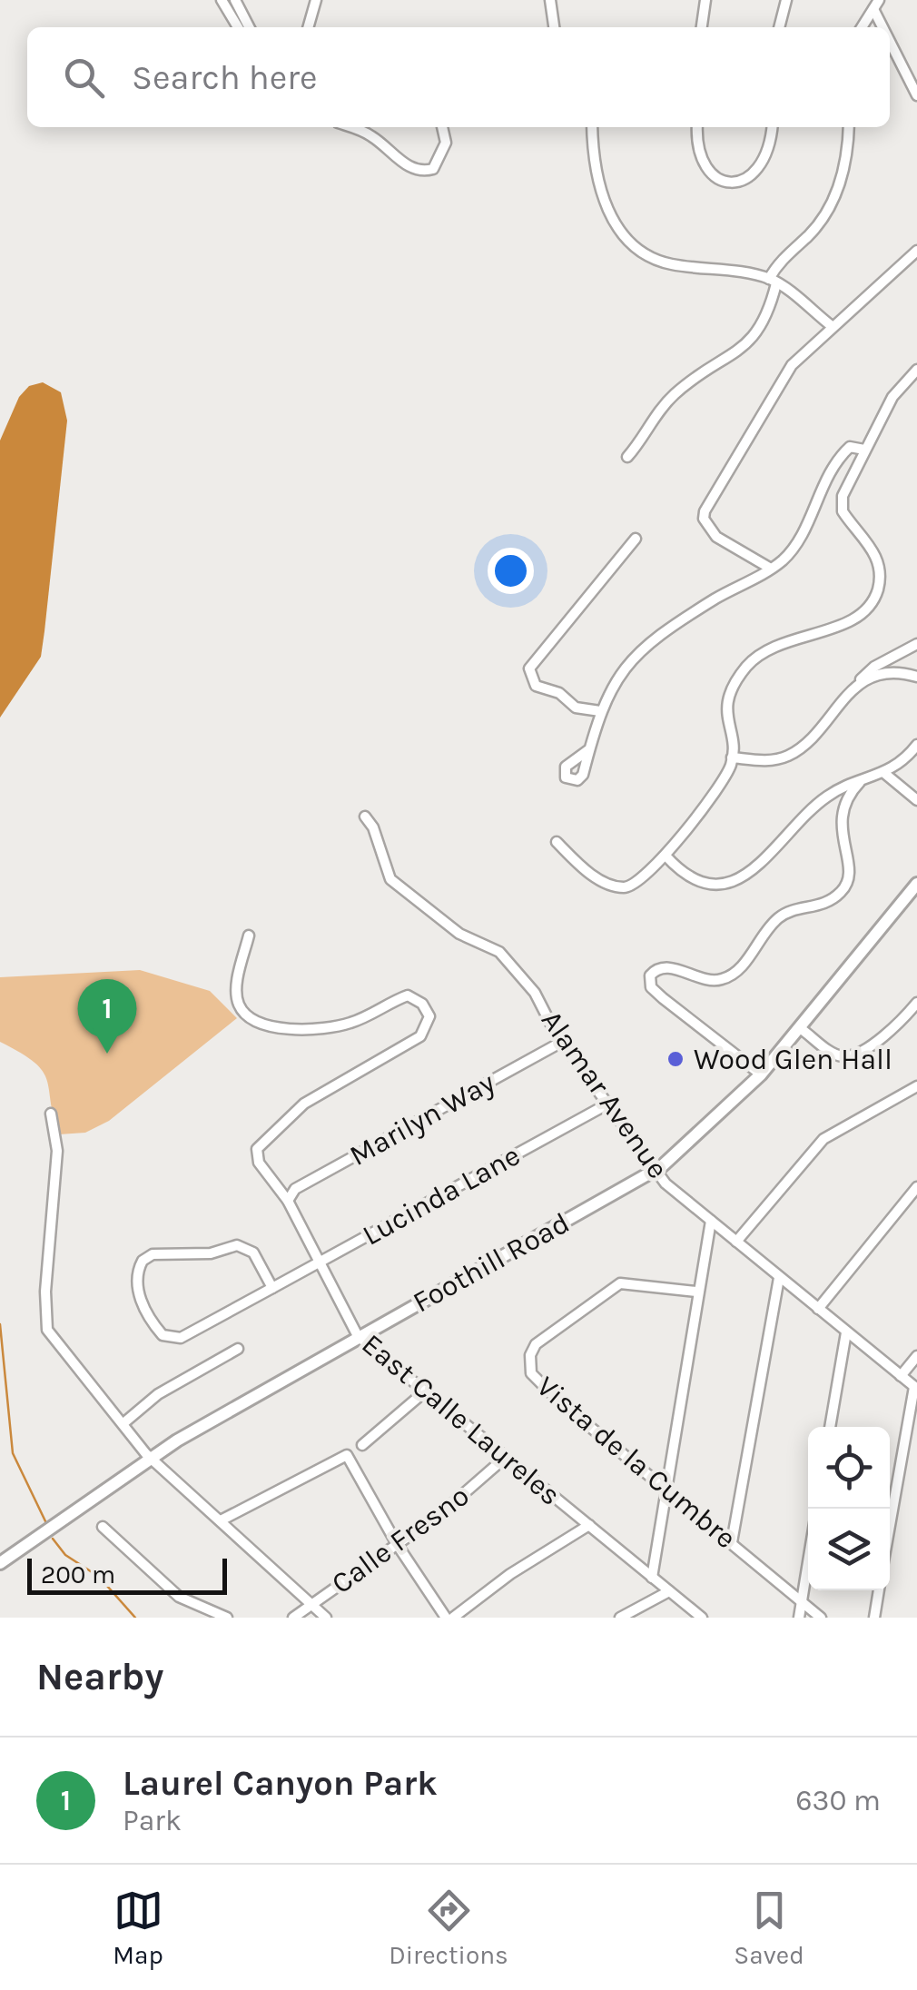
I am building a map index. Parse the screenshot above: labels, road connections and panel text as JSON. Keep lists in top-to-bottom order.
{
  "streets": {
    "main road": ["Foothill Road"],
    "street": [
      "Alamar Avenue",
      "Marilyn Way",
      "Lucinda Lane",
      "East Calle Laureles",
      "Vista de la Cumbre",
      "Calle Fresno"
    ]
  },
  "crossings": [
    ["Alamar Avenue", "Marilyn Way"],
    ["Alamar Avenue", "Lucinda Lane"],
    ["Alamar Avenue", "Foothill Road"],
    ["Marilyn Way", "East Calle Laureles"],
    ["Lucinda Lane", "East Calle Laureles"],
    ["Foothill Road", "East Calle Laureles"],
    ["East Calle Laureles", "Calle Fresno"]
  ],
  "places": ["Wood Glen Hall"],
  "scale_bar": "200 m",
  "page": {
    "search": "Search here",
    "pins": "1",
    "scale": "200 m",
    "heading": "Nearby",
    "list": [
      {
        "mark": "1",
        "name": "Laurel Canyon Park",
        "note": "Park",
        "value": "630 m"
      }
    ],
    "nav": ["Map", "Directions", "Saved"]
  }
}
